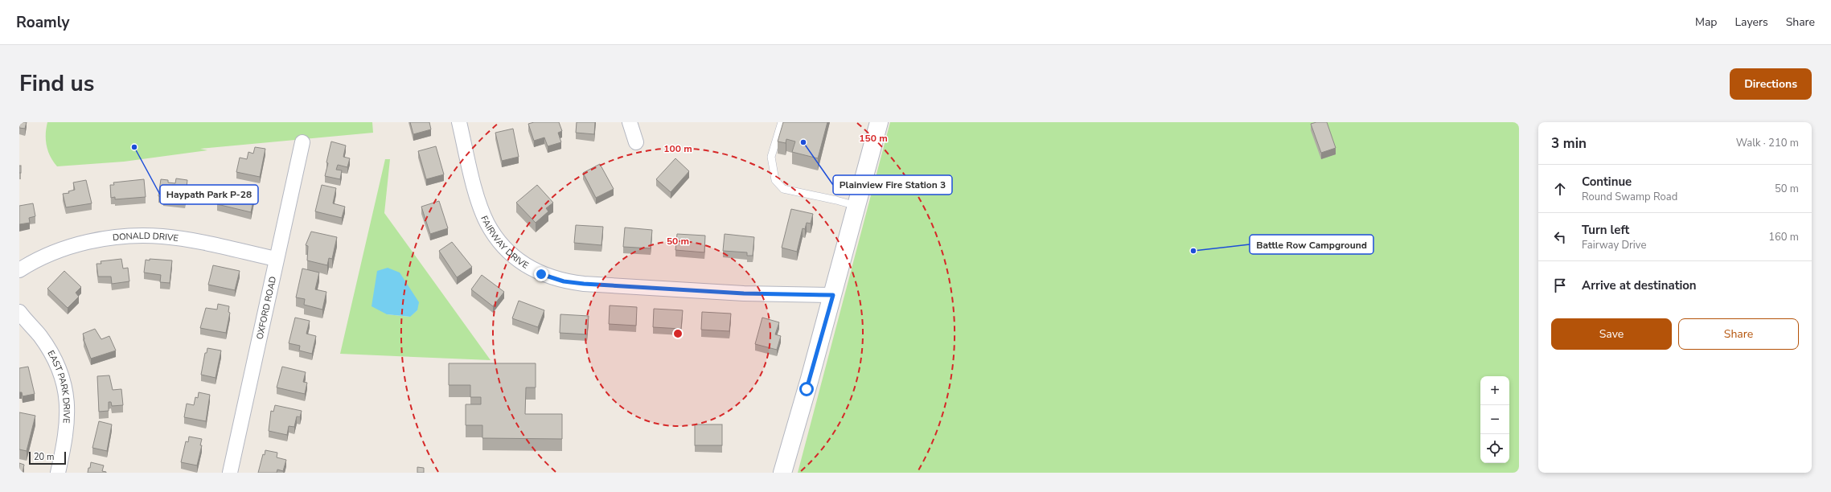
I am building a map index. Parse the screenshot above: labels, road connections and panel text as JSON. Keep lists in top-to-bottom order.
{
  "streets": {
    "street": [
      "DONALD DRIVE",
      "FAIRWAY DRIVE",
      "OXFORD ROAD",
      "EAST PARK DRIVE"
    ]
  },
  "crossings": [
    ["DONALD DRIVE", "OXFORD ROAD"]
  ],
  "places": ["Plainview Fire Station 3", "Haypath Park P-28", "Battle Row Campground"],
  "scale_bar": "20 m",
  "page": {
    "header": "Roamly",
    "nav": ["Map", "Layers", "Share"],
    "title": "Find us",
    "buttons": [
      "Directions",
      ["Save", "Share"]
    ],
    "heading": ["3 min", "Walk · 210 m"],
    "list": [
      ["Continue", "Round Swamp Road", "50 m"],
      ["Turn left", "Fairway Drive", "160 m"],
      "Arrive at destination"
    ],
    "map_buttons": ["+", "−"],
    "scale": "20 m"
  },
  "rings": ["150 m", "100 m", "50 m"]
}
